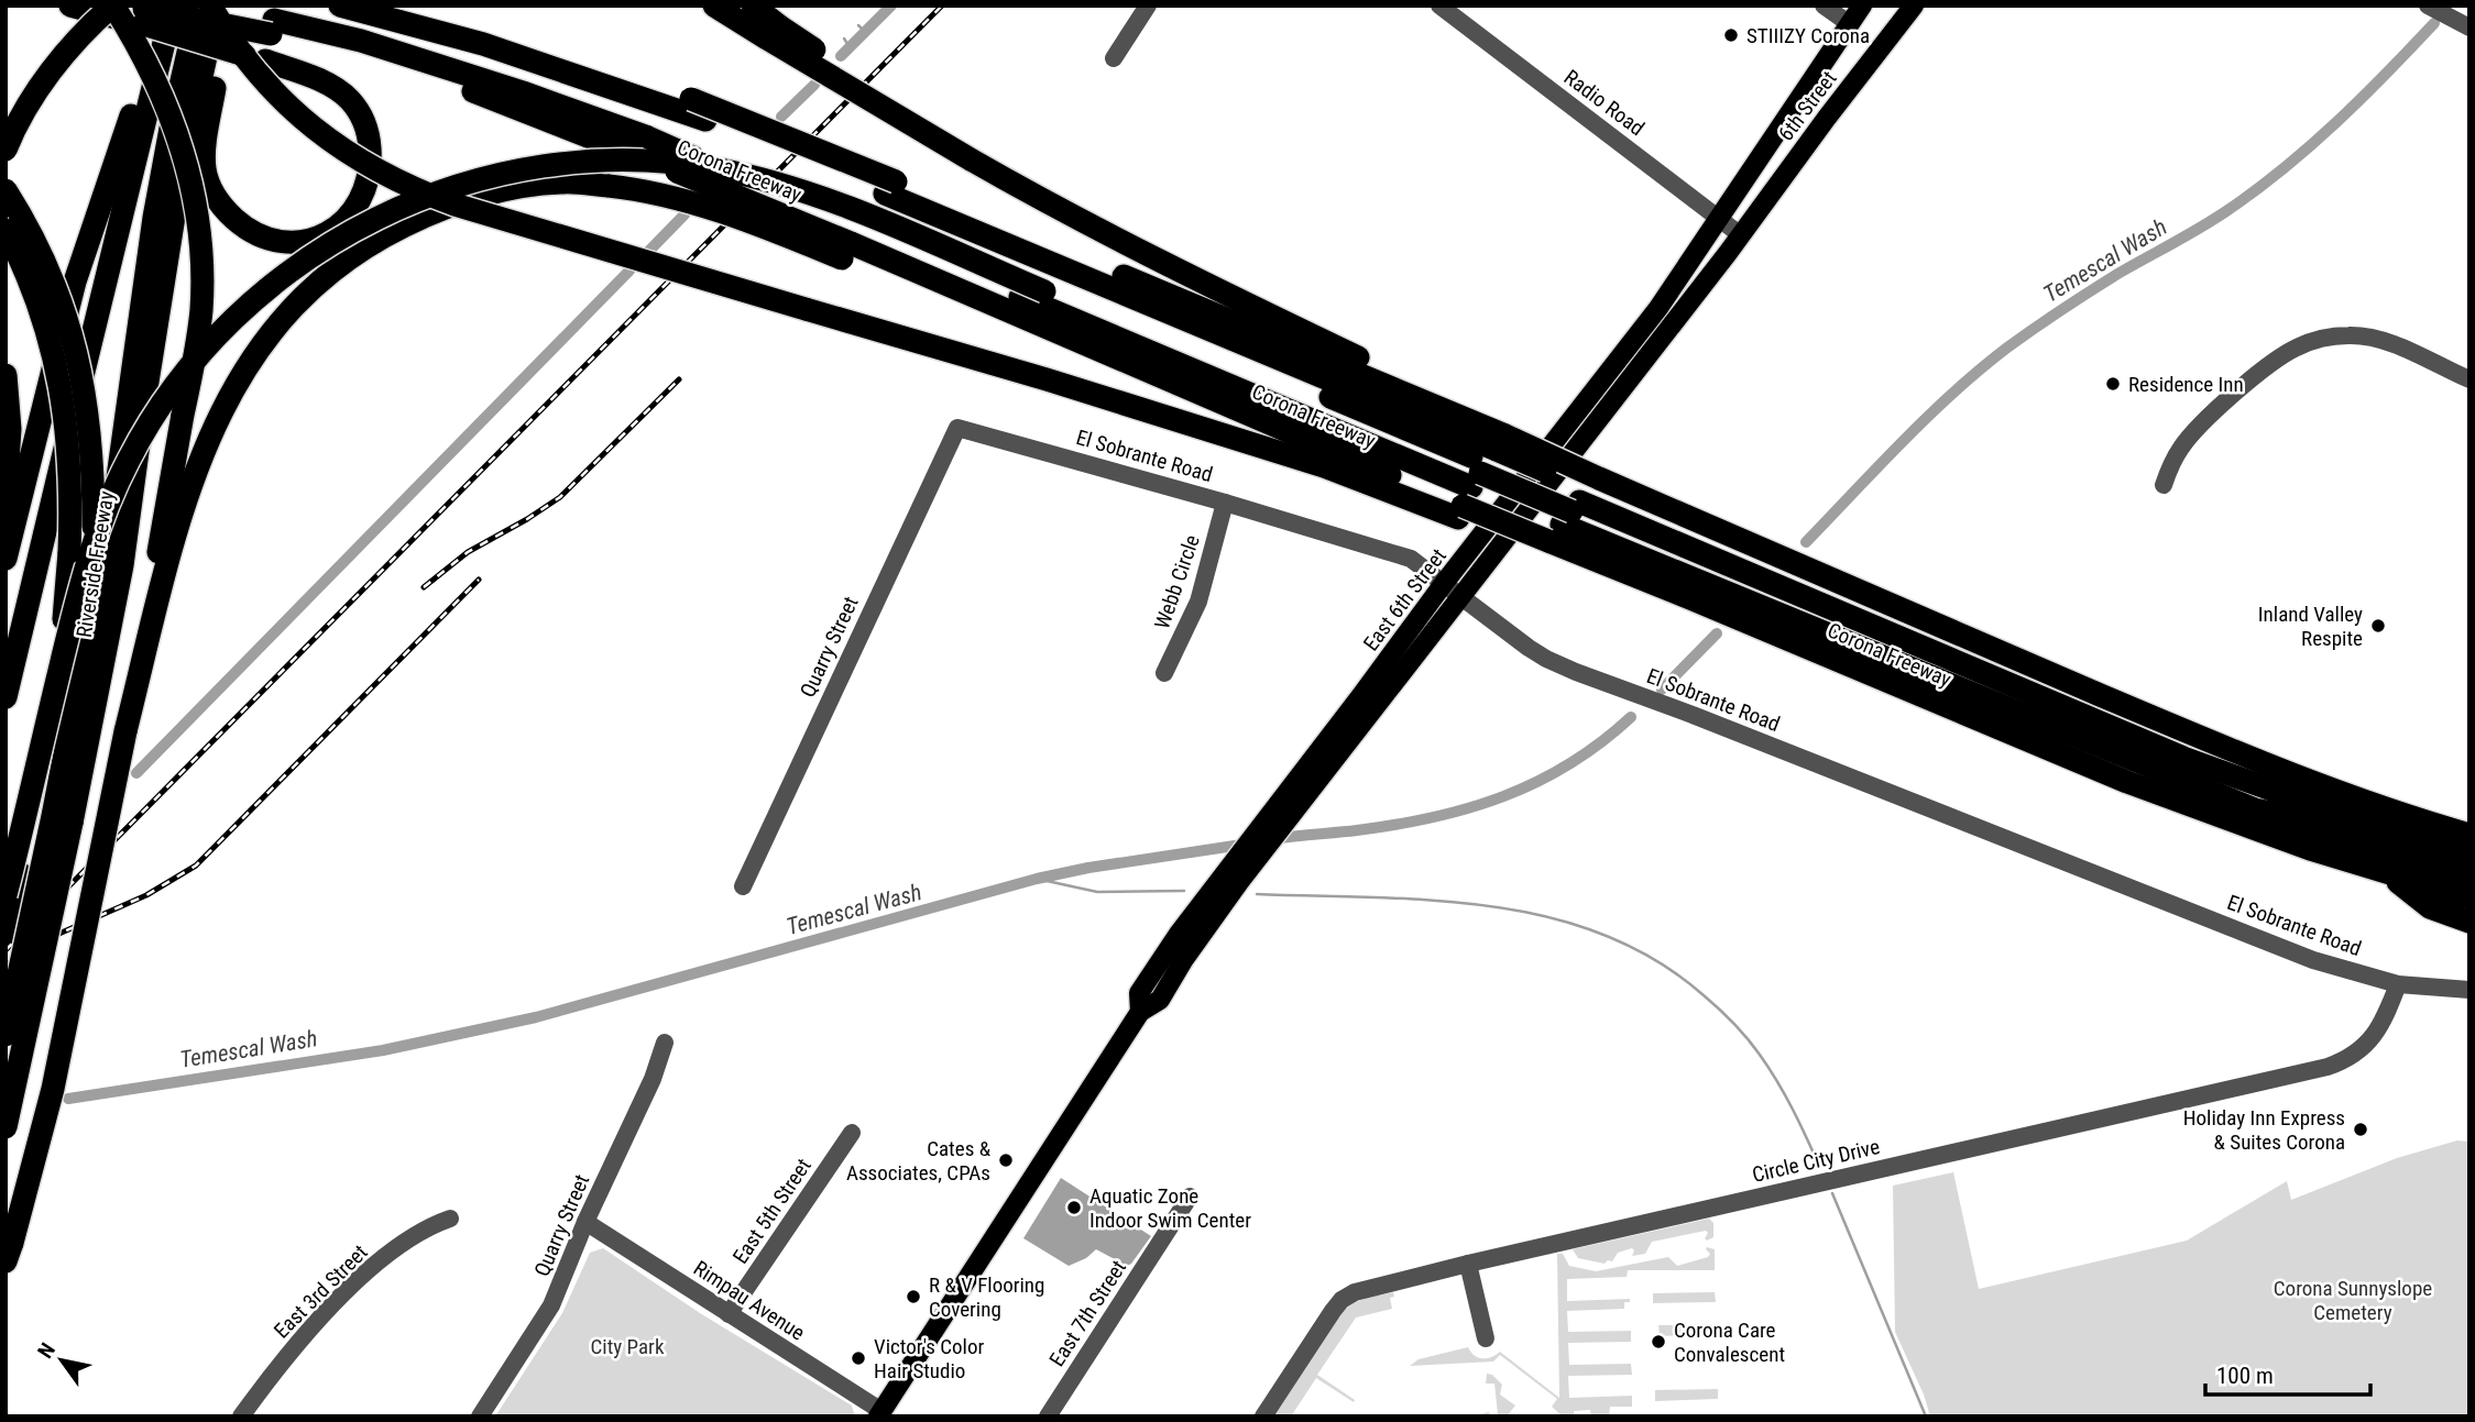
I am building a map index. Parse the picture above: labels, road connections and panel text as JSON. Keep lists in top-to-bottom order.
{
  "streets": {
    "highway": ["Corona Freeway", "Riverside Freeway"],
    "main road": ["6th Street", "East 6th Street"],
    "street": [
      "Radio Road",
      "El Sobrante Road",
      "Webb Circle",
      "Quarry Street",
      "Circle City Drive",
      "East 5th Street",
      "East 3rd Street",
      "Rimpau Avenue",
      "East 7th Street"
    ]
  },
  "crossings": [
    ["Radio Road", "6th Street"],
    ["Radio Road", "East 6th Street"],
    ["6th Street", "East 6th Street"],
    ["El Sobrante Road", "Webb Circle"],
    ["El Sobrante Road", "East 6th Street"],
    ["El Sobrante Road", "Quarry Street"],
    ["El Sobrante Road", "Circle City Drive"],
    ["East 6th Street", "Rimpau Avenue"],
    ["Quarry Street", "Rimpau Avenue"],
    ["East 5th Street", "Rimpau Avenue"]
  ],
  "water": ["Temescal Wash"],
  "parks": ["Corona Sunnyslope Cemetery", "City Park"],
  "places": [
    "STIIIZY Corona",
    "Residence Inn",
    "Inland Valley Respite",
    "Holiday Inn Express & Suites Corona",
    "Cates & Associates, CPAs",
    "Aquatic Zone Indoor Swim Center",
    "R & V Flooring Covering",
    "Corona Care Convalescent",
    "Victor's Color Hair Studio"
  ],
  "scale_bar": "100 m",
  "north": "top left"
}
